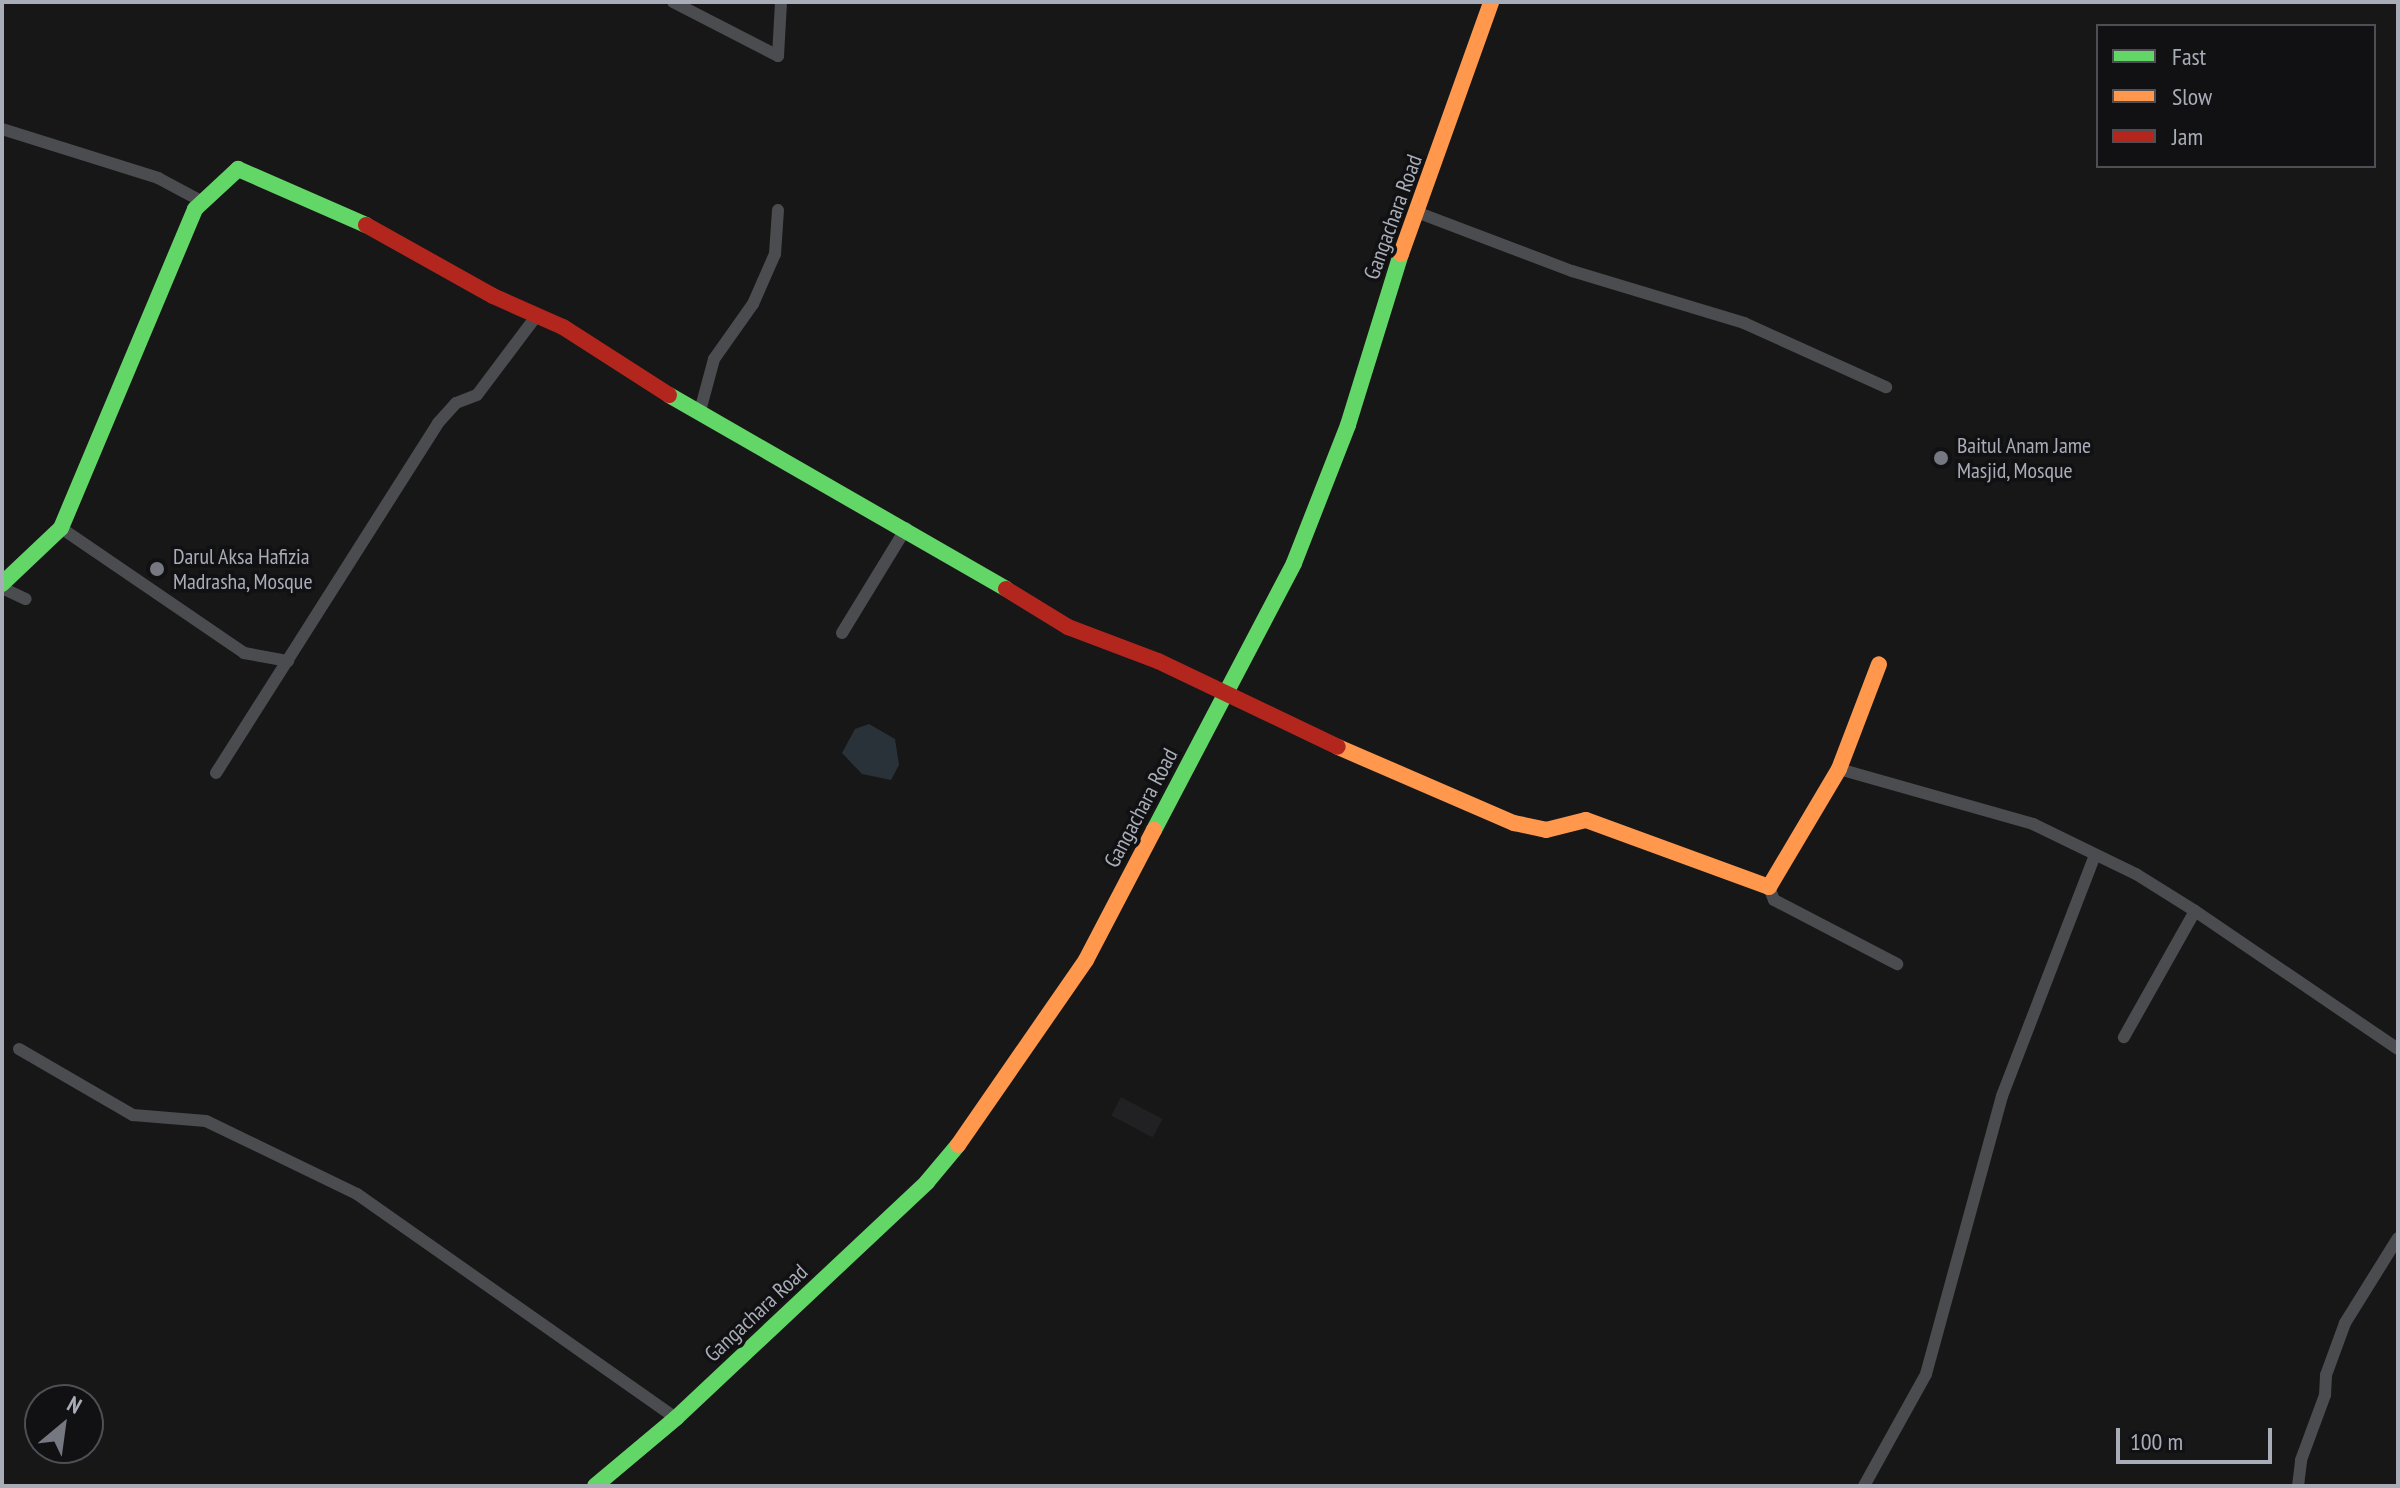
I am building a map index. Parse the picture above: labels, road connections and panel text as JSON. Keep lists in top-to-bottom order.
{
  "streets": {
    "street": ["Gangachara Road"]
  },
  "places": ["Baitul Anam Jame Masjid, Mosque", "Darul Aksa Hafizia Madrasha, Mosque"],
  "legend": ["Fast", "Slow", "Jam"],
  "scale_bar": "100 m",
  "north": "top right"
}
